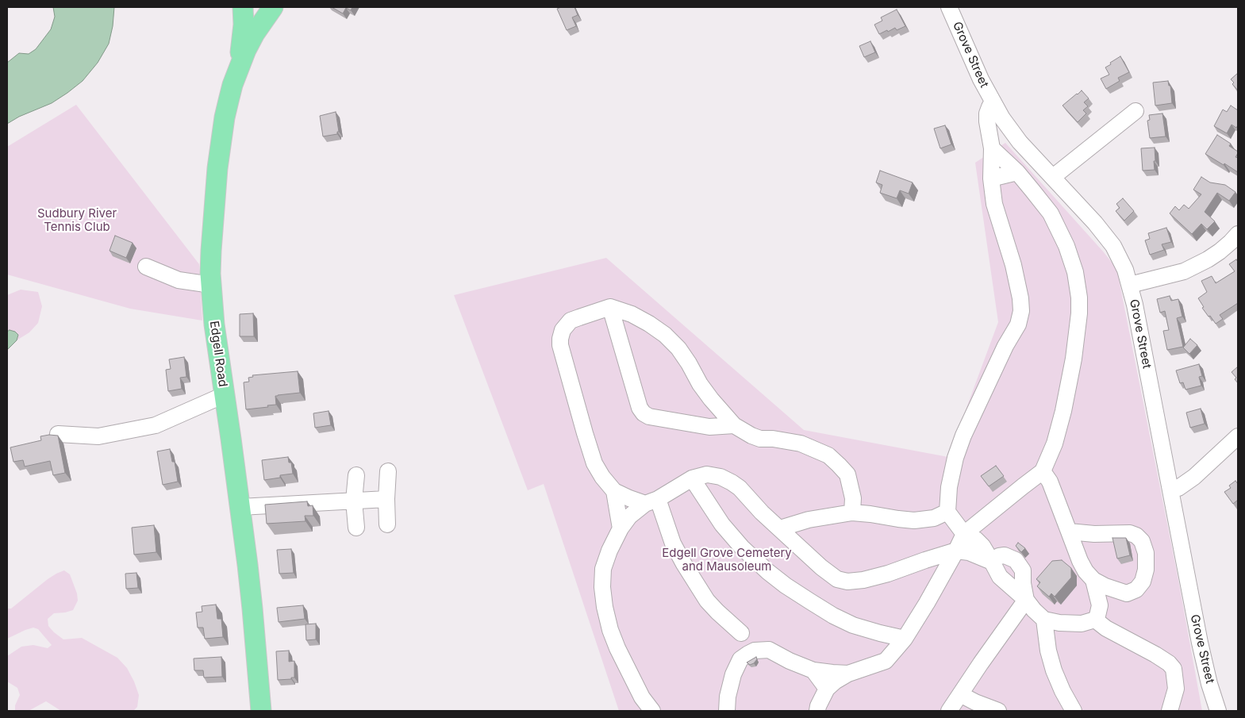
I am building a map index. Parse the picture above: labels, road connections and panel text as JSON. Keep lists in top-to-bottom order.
{
  "streets": {
    "main road": ["Edgell Road"],
    "street": ["Grove Street"]
  },
  "parks": ["Sudbury River Tennis Club", "Edgell Grove Cemetery and Mausoleum"]
}
